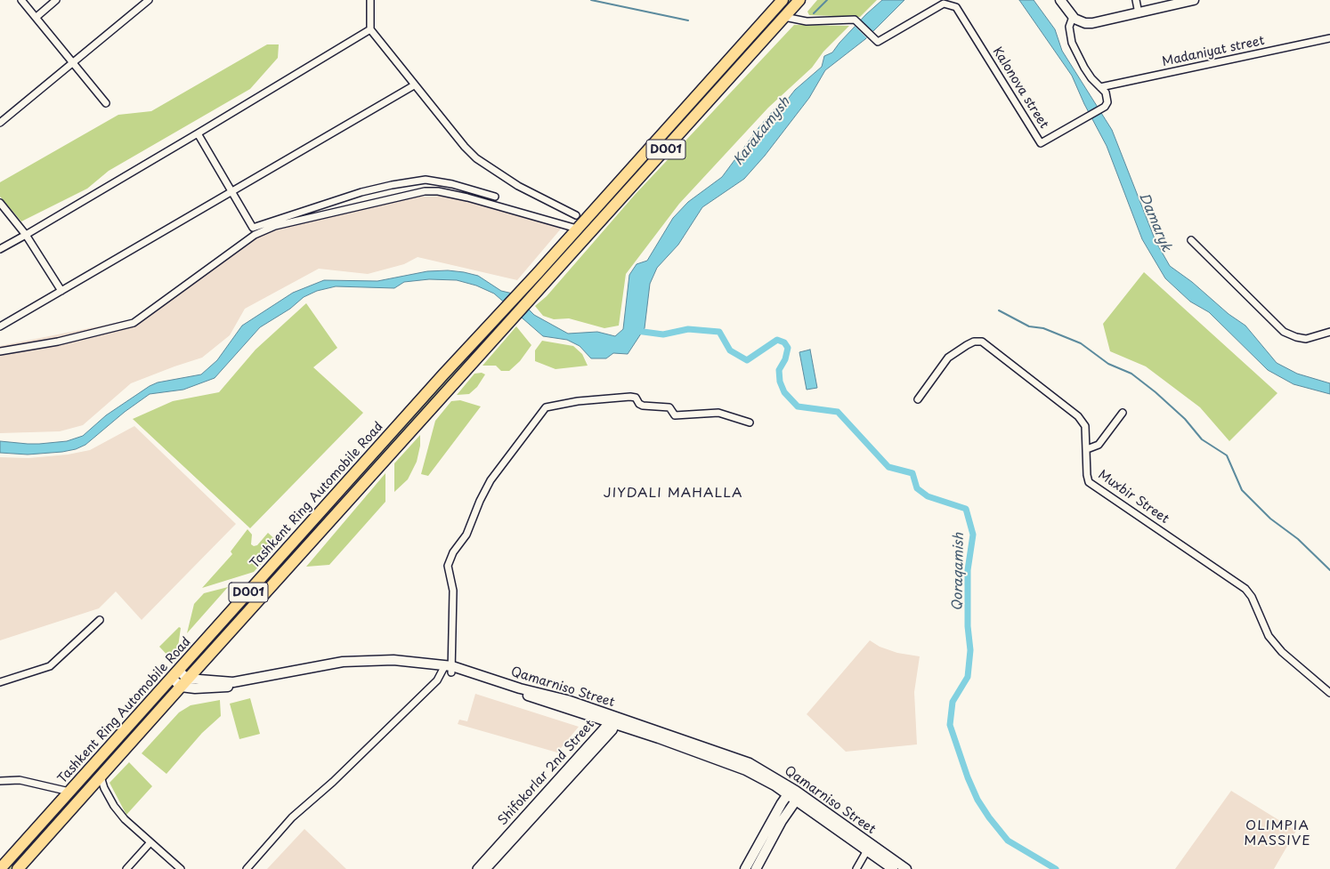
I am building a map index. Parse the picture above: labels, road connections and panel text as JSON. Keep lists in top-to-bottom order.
{
  "streets": {
    "highway": ["D001", "Tashkent Ring Automobile Road"],
    "main road": ["Qamarniso Street"],
    "street": [
      "Madaniyat street",
      "Kalonova street",
      "Muxbir Street",
      "Shifokorlar 2nd Street"
    ]
  },
  "crossings": [
    ["Madaniyat street", "Kalonova street"],
    ["Kalonova street", "D001"],
    ["D001", "Tashkent Ring Automobile Road"],
    ["Tashkent Ring Automobile Road", "Qamarniso Street"],
    ["Qamarniso Street", "Shifokorlar 2nd Street"]
  ],
  "districts": ["JIYDALI MAHALLA", "OLIMPIA MASSIVE"],
  "water": ["Karakamysh", "Damaryk", "Qoraqamish"]
}
